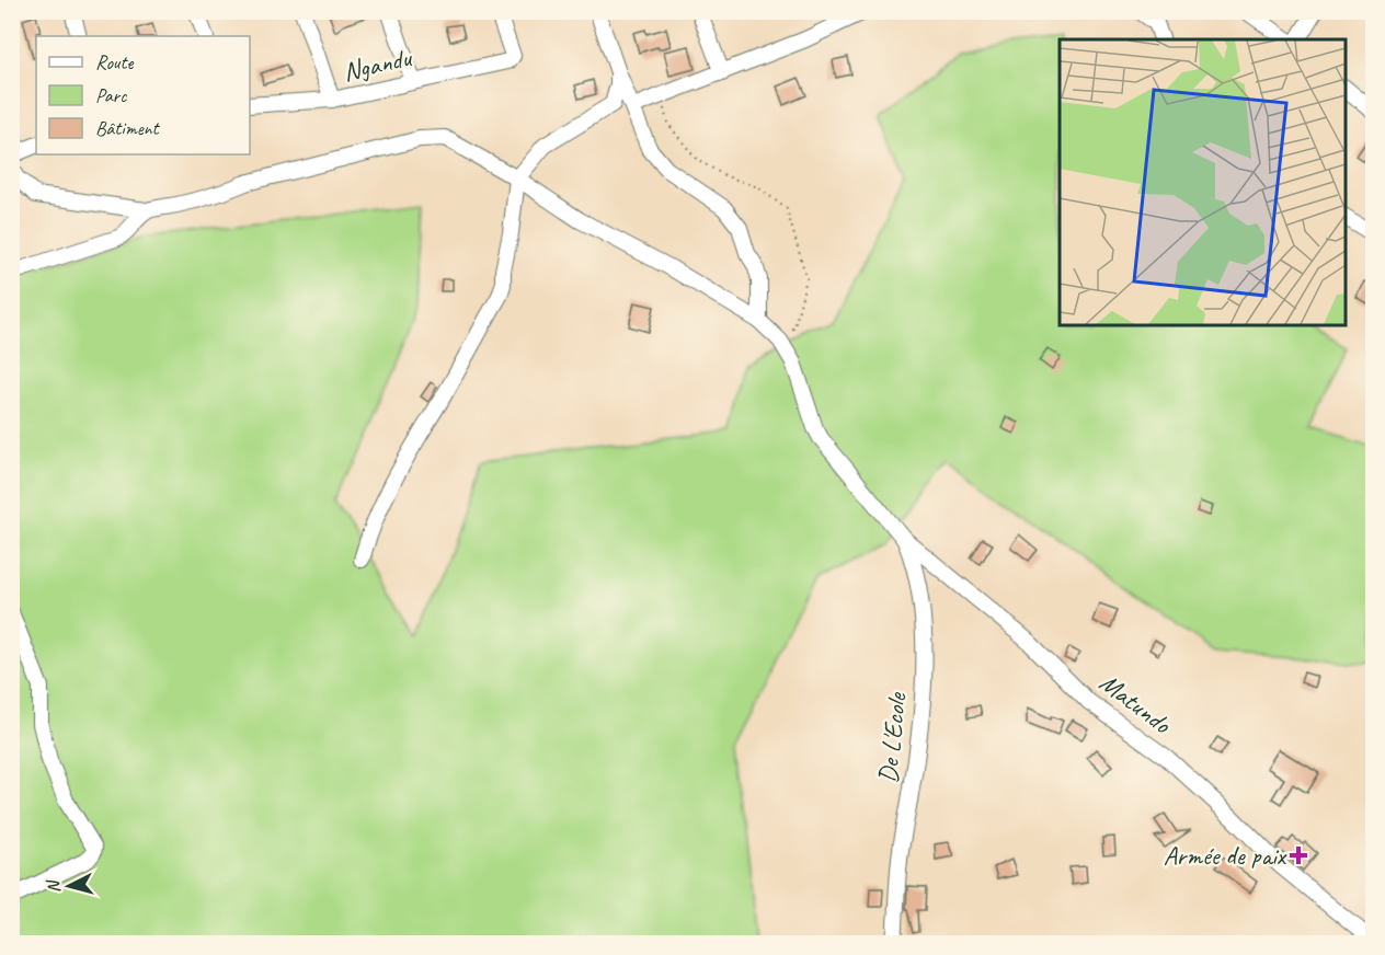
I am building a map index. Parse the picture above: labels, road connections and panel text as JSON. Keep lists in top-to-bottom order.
{
  "streets": {
    "street": ["Ngandu", "Matundo", "De L'Ecole"]
  },
  "crossings": [
    ["Matundo", "De L'Ecole"]
  ],
  "places": {
    "health": ["Armée de paix"]
  },
  "legend": ["Route", "Parc", "Bâtiment"],
  "north": "left"
}
